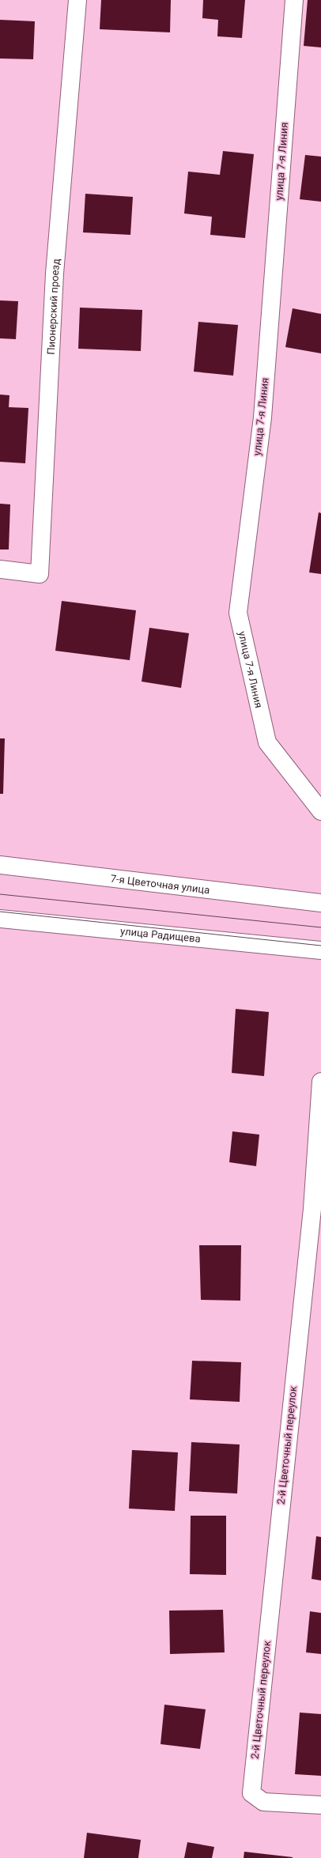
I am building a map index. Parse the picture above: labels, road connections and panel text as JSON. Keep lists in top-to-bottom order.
{
  "streets": {
    "street": [
      "улица 7-я Линия",
      "Пионерский проезд",
      "7-я Цветочная улица",
      "улица Радищева",
      "2-й Цветочный переулок"
    ]
  }
}
